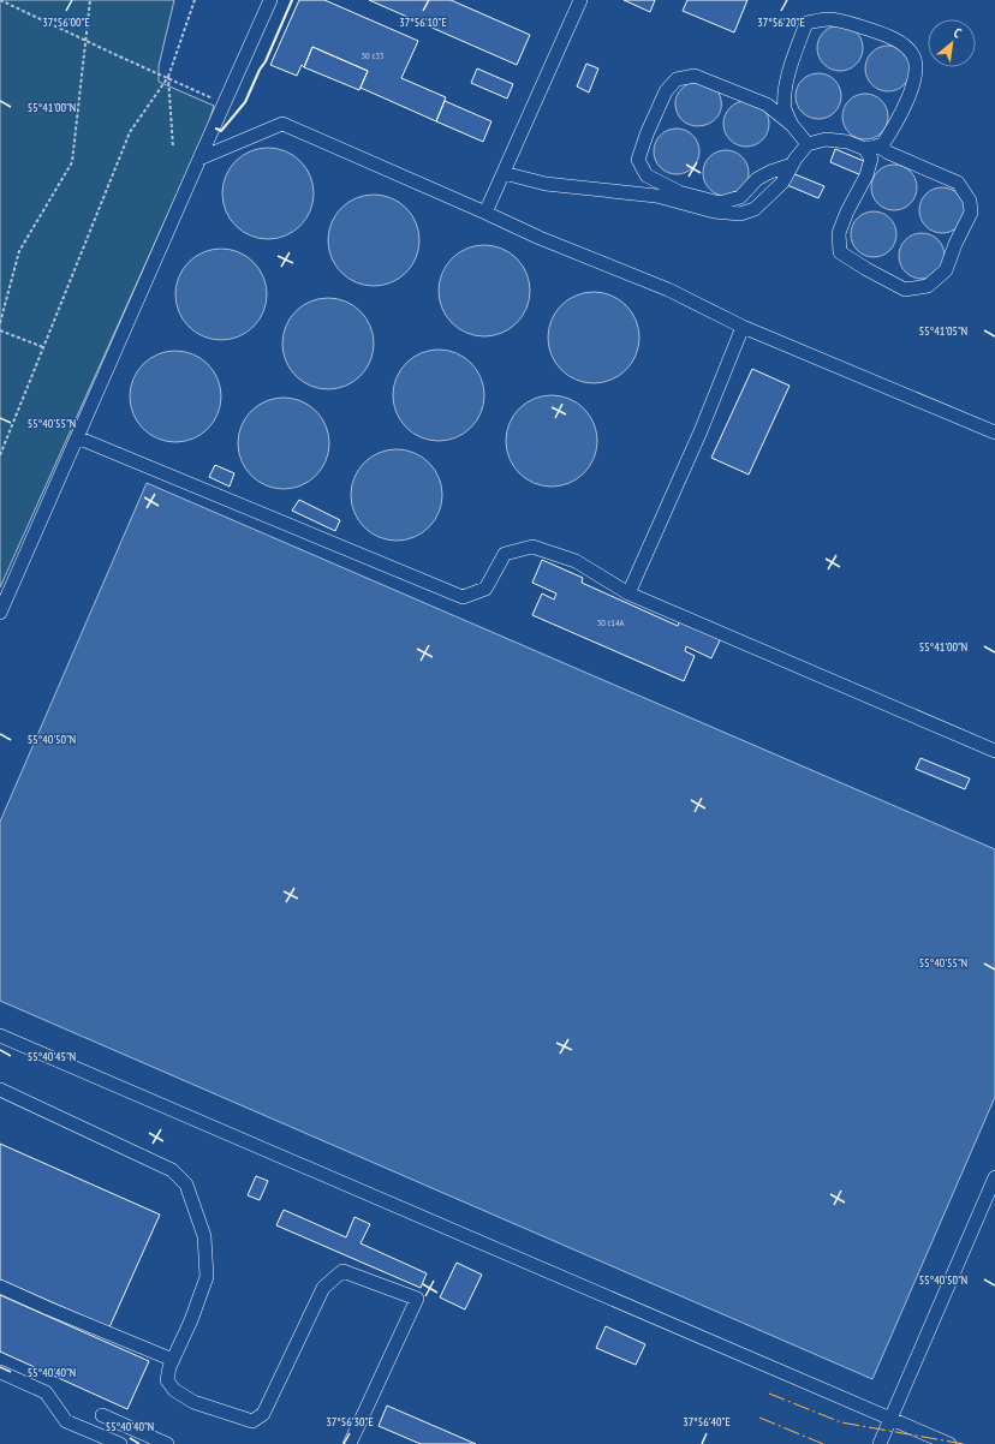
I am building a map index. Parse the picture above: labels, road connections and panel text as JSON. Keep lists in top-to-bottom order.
{
  "house_numbers": ["30 с33", "30 с14А"],
  "north": "top right",
  "coordinates": [
    "37°56'00\"E",
    "37°56'10\"E",
    "37°56'20\"E",
    "55°41'00\"N",
    "55°41'05\"N",
    "55°40'55\"N",
    "55°40'50\"N",
    "55°40'45\"N",
    "55°40'40\"N",
    "37°56'30\"E",
    "37°56'40\"E"
  ]
}
